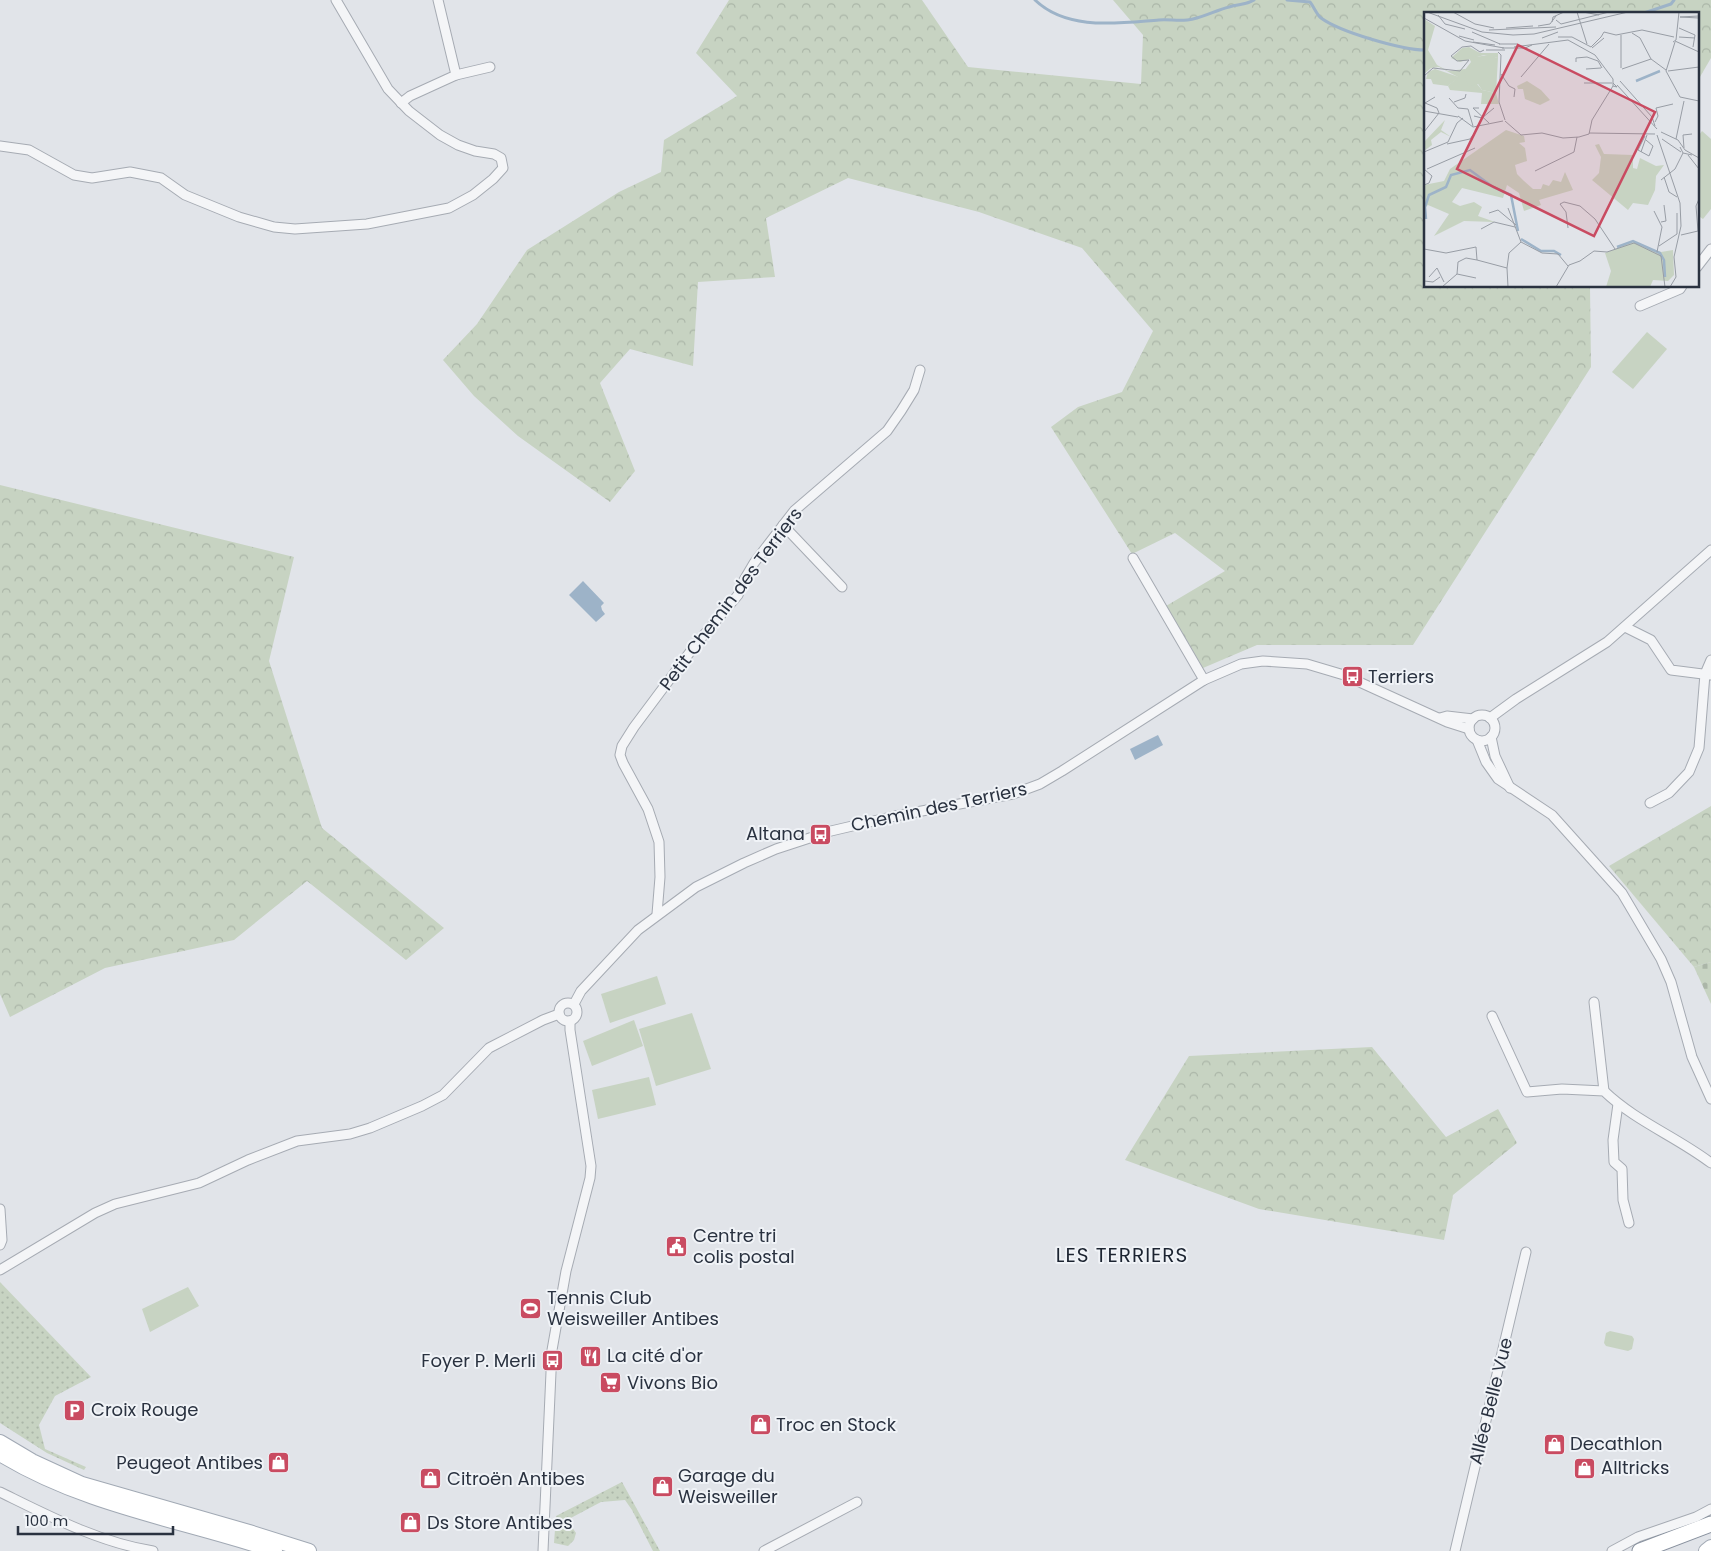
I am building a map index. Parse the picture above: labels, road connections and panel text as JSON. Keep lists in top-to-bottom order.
{
  "streets": {
    "street": ["Petit Chemin des Terriers", "Chemin des Terriers", "Allée Belle Vue"]
  },
  "crossings": [
    ["Petit Chemin des Terriers", "Chemin des Terriers"]
  ],
  "districts": ["LES TERRIERS"],
  "places": {
    "bus stop": ["Terriers", "Altana", "Foyer P. Merli"],
    "public building": ["Centre tri colis postal"],
    "sports": ["Tennis Club Weisweiller Antibes"],
    "restaurant": ["La cité d'or"],
    "supermarket": ["Vivons Bio"],
    "parking": ["Croix Rouge"],
    "shop": [
      "Troc en Stock",
      "Decathlon",
      "Peugeot Antibes",
      "Alltricks",
      "Citroën Antibes",
      "Garage du Weisweiller",
      "Ds Store Antibes"
    ]
  },
  "scale_bar": "100 m"
}
